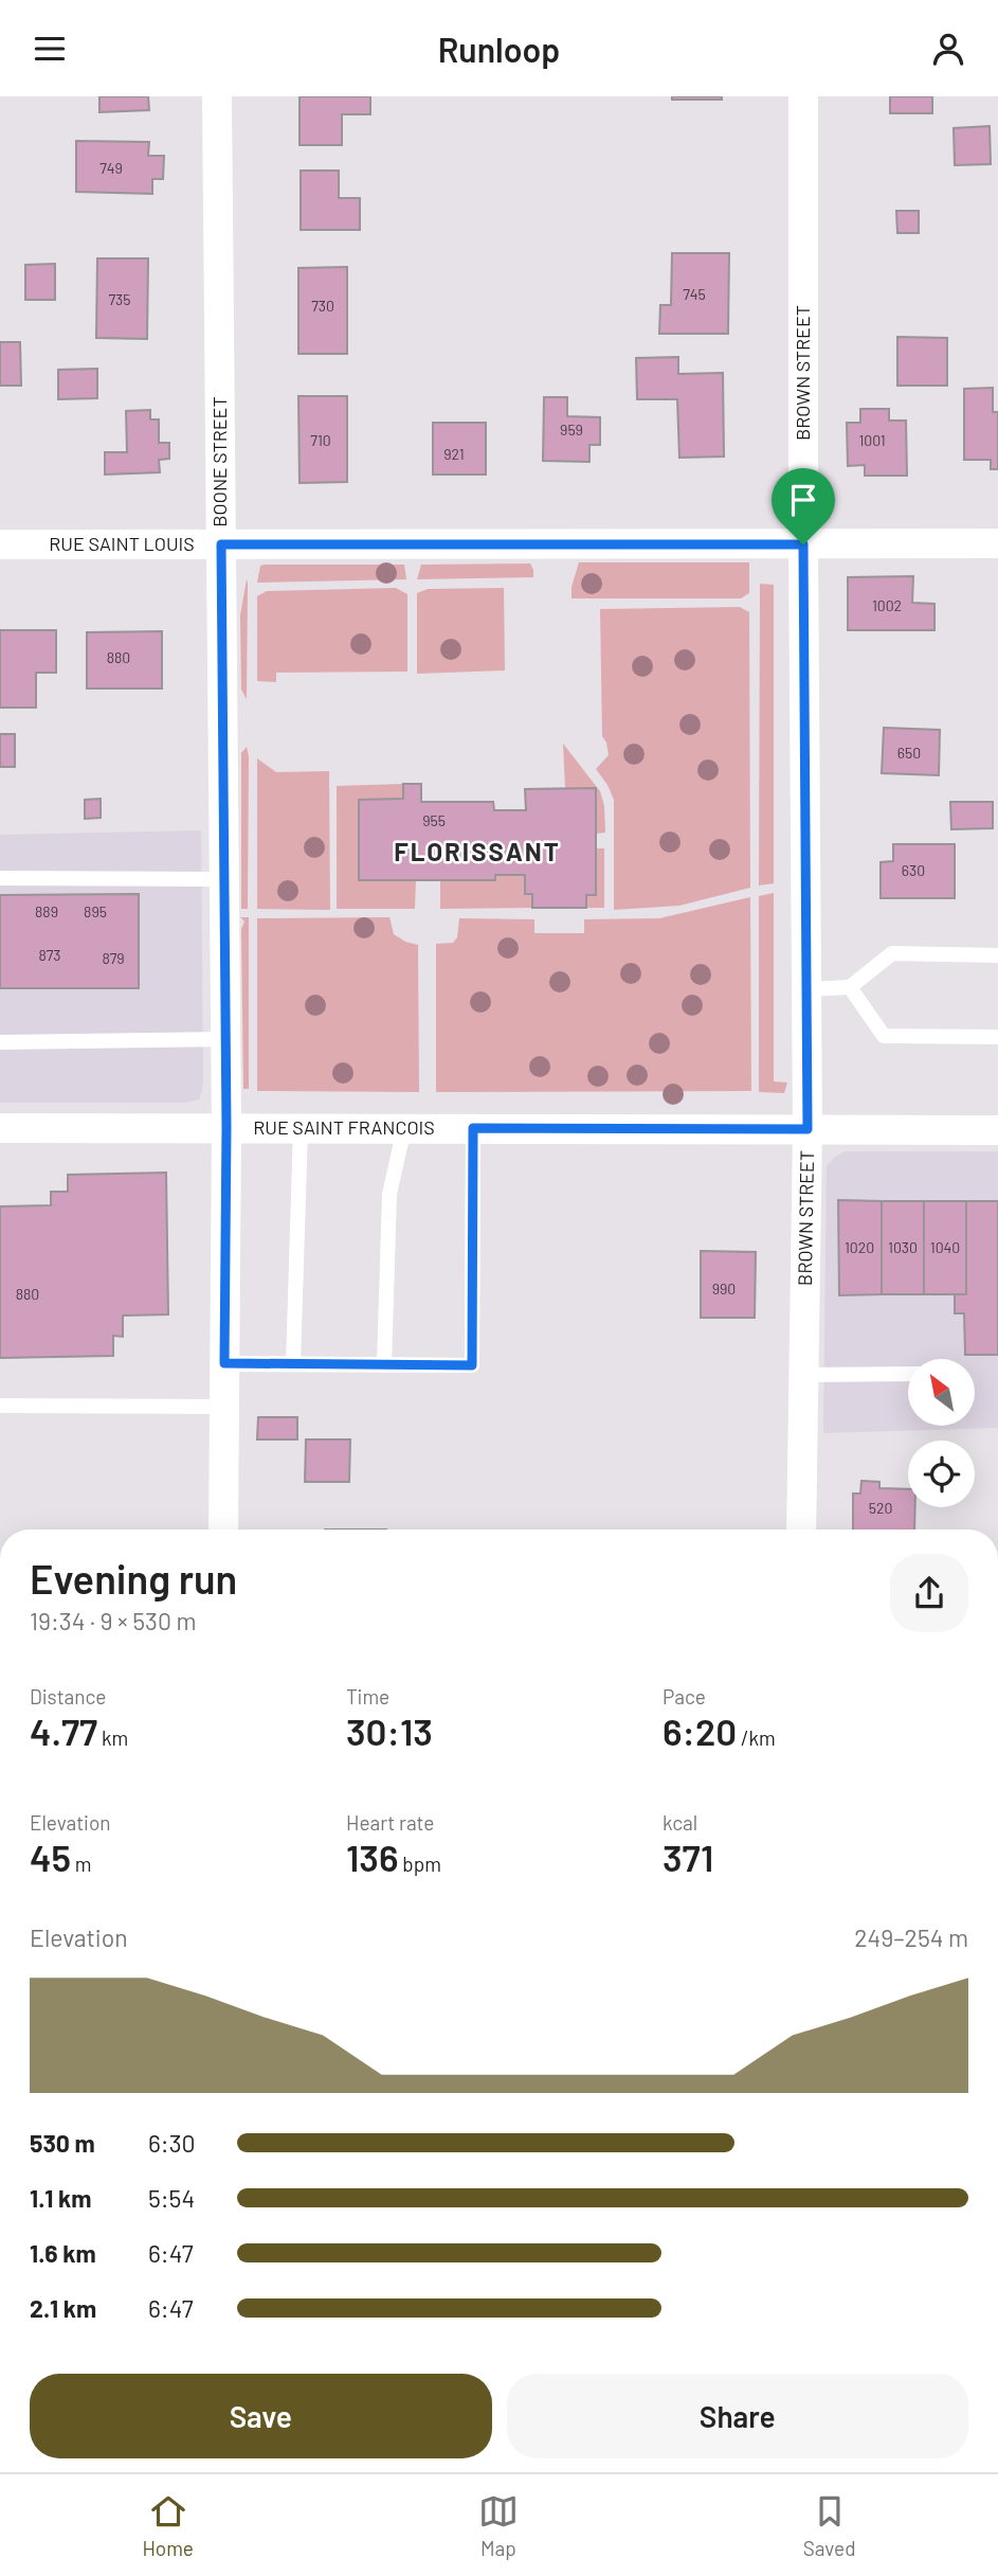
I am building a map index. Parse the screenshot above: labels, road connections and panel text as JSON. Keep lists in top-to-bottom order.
{
  "streets": {
    "street": [
      "BROWN STREET",
      "BOONE STREET",
      "RUE SAINT LOUIS",
      "RUE SAINT FRANCOIS"
    ]
  },
  "crossings": [
    ["BROWN STREET", "RUE SAINT LOUIS"],
    ["BROWN STREET", "RUE SAINT FRANCOIS"],
    ["BOONE STREET", "RUE SAINT LOUIS"],
    ["BOONE STREET", "RUE SAINT FRANCOIS"]
  ],
  "districts": ["FLORISSANT"],
  "house_numbers": [
    "749",
    "745",
    "735",
    "730",
    "959",
    "710",
    "1001",
    "921",
    "1002",
    "880",
    "650",
    "955",
    "630",
    "889",
    "895",
    "873",
    "879",
    "1020",
    "1030",
    "1040",
    "990",
    "880",
    "520"
  ],
  "north": "top left",
  "page": {
    "header": "Runloop",
    "heading": ["Evening run", "19:34 · 9 × 530 m"],
    "stats": [
      ["Distance", "4.77 km"],
      ["Time", "30:13"],
      ["Pace", "6:20 /km"],
      ["Elevation", "45 m"],
      ["Heart rate", "136 bpm"],
      ["kcal", "371"]
    ],
    "chart": ["Elevation", "249–254 m"],
    "list": [
      {
        "name": "530 m",
        "note": "6:30"
      },
      {
        "name": "1.1 km",
        "note": "5:54"
      },
      {
        "name": "1.6 km",
        "note": "6:47"
      },
      {
        "name": "2.1 km",
        "note": "6:47"
      }
    ],
    "buttons": ["Save", "Share"],
    "tabs": ["Home", "Map", "Saved"]
  }
}
